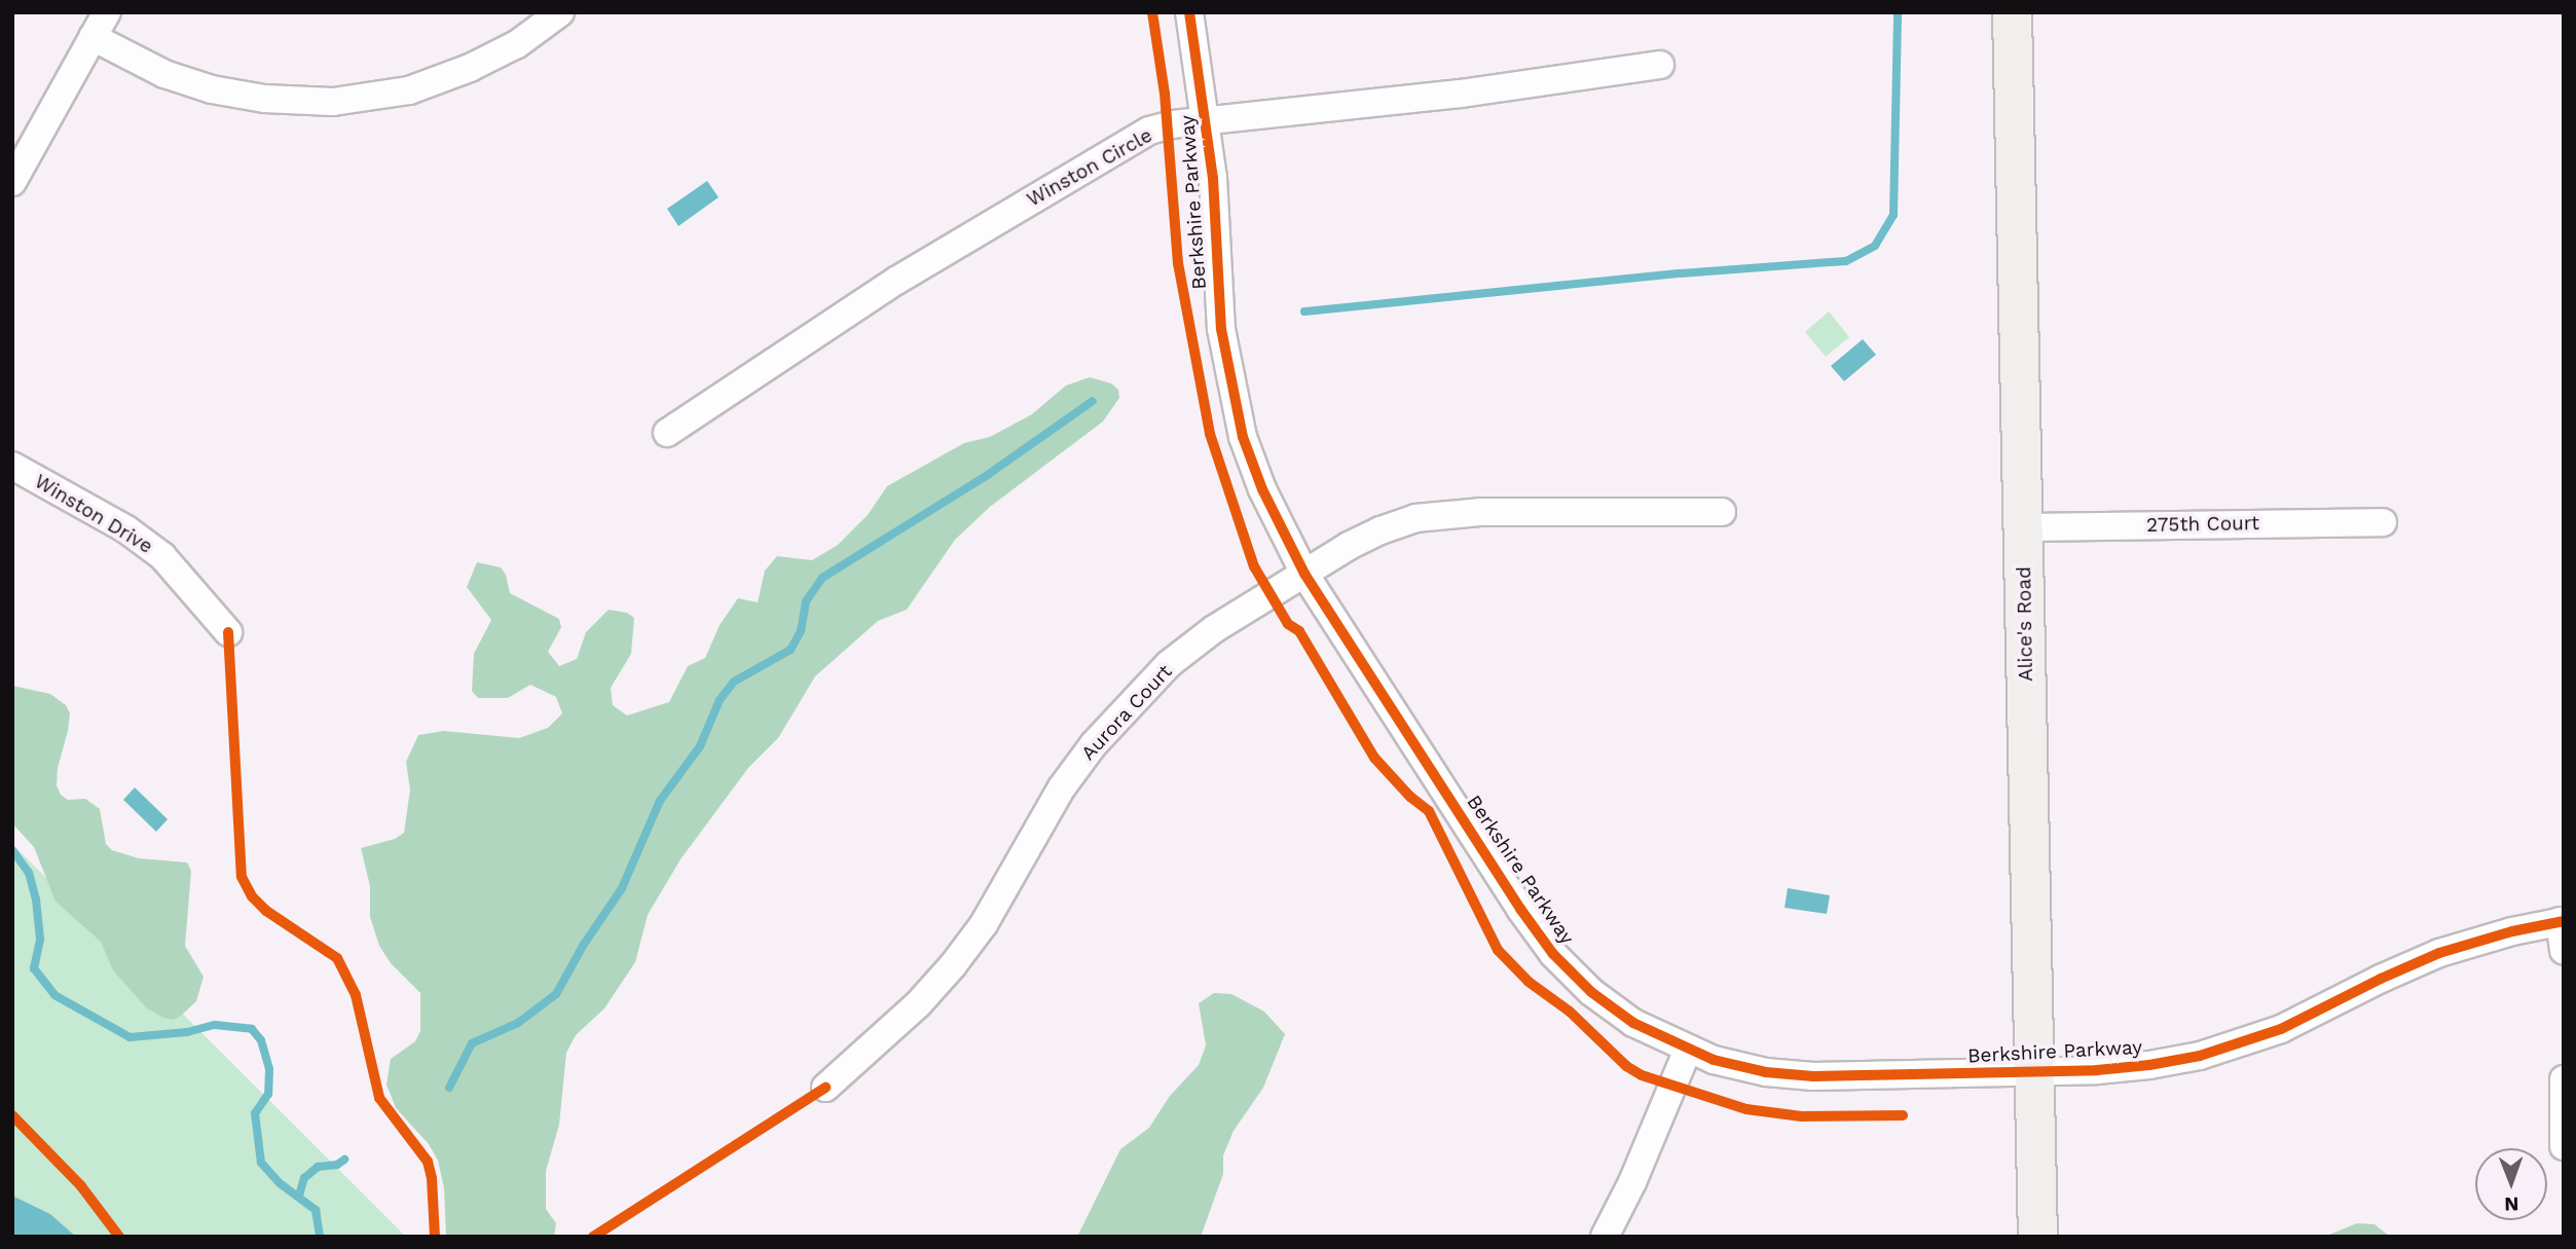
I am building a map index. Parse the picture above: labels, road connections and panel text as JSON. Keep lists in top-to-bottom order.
{
  "streets": {
    "main road": ["Alice's Road"],
    "street": [
      "Winston Circle",
      "Berkshire Parkway",
      "Winston Drive",
      "275th Court",
      "Aurora Court"
    ]
  },
  "crossings": [
    ["Winston Circle", "Berkshire Parkway"],
    ["Berkshire Parkway", "Alice's Road"],
    ["Berkshire Parkway", "Aurora Court"],
    ["275th Court", "Alice's Road"]
  ],
  "north": "bottom"
}
